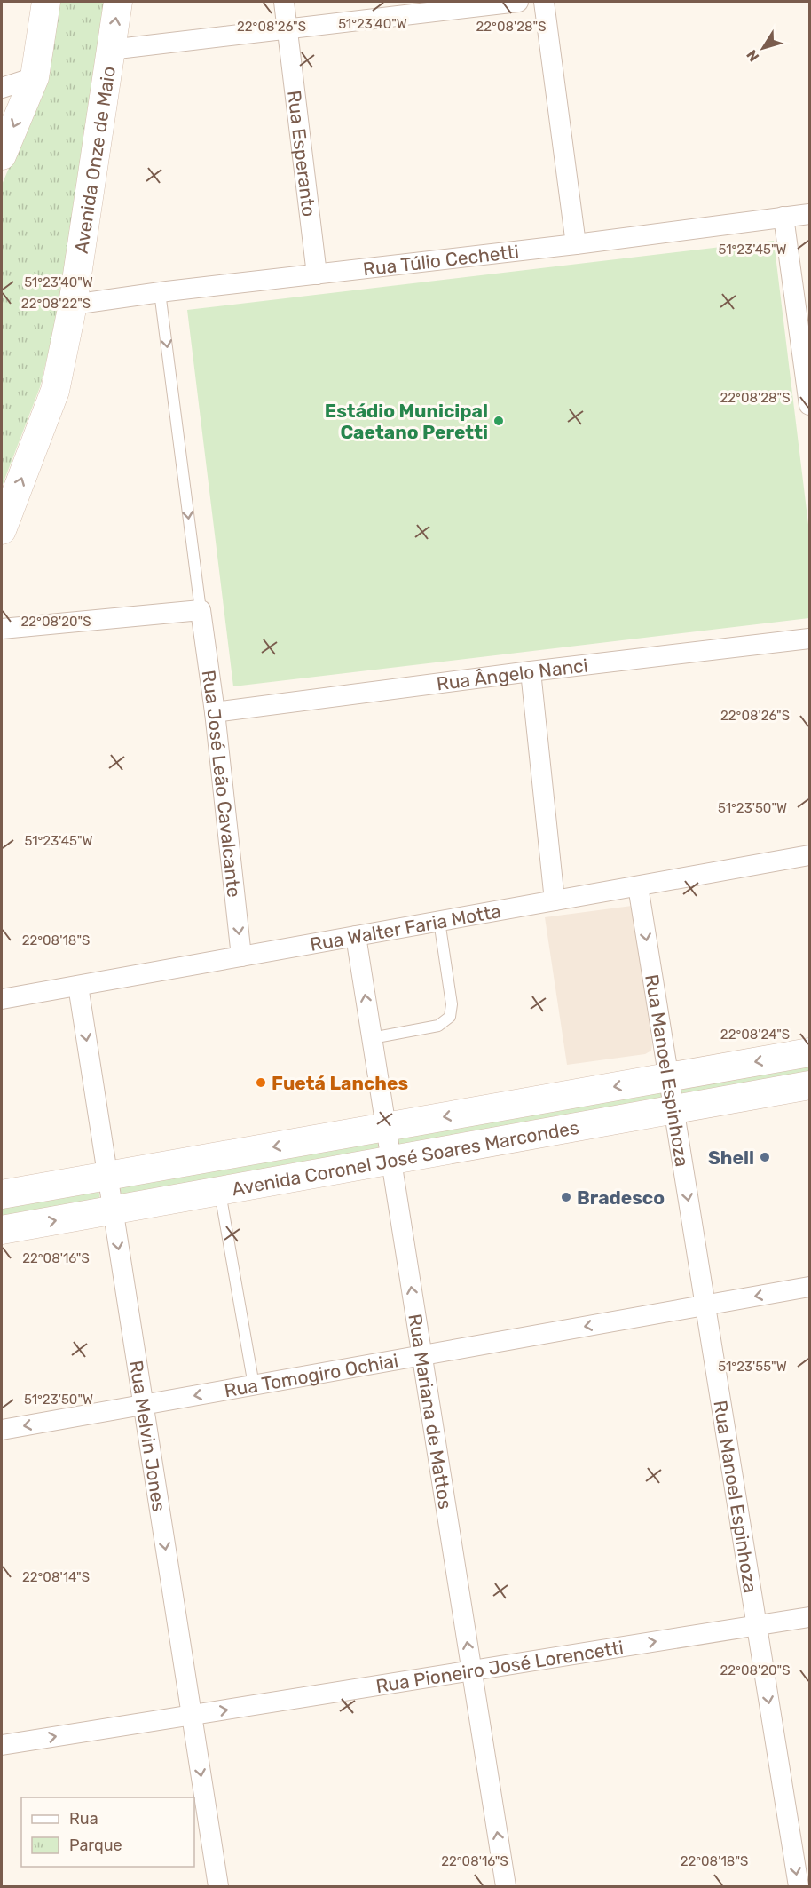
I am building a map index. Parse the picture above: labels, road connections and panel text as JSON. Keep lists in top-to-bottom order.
{
  "streets": {
    "main road": ["Avenida Onze de Maio", "Avenida Coronel José Soares Marcondes"],
    "street": [
      "Rua Esperanto",
      "Rua Túlio Cechetti",
      "Rua Ângelo Nanci",
      "Rua José Leão Cavalcante",
      "Rua Walter Faria Motta",
      "Rua Manoel Espinhoza",
      "Rua Tomogiro Ochiai",
      "Rua Mariana de Mattos",
      "Rua Melvin Jones",
      "Rua Pioneiro José Lorencetti"
    ]
  },
  "crossings": [
    ["Rua Esperanto", "Rua Túlio Cechetti"],
    ["Avenida Onze de Maio", "Rua Túlio Cechetti"],
    ["Rua Ângelo Nanci", "Rua José Leão Cavalcante"],
    ["Rua José Leão Cavalcante", "Rua Walter Faria Motta"],
    ["Rua Walter Faria Motta", "Rua Manoel Espinhoza"],
    ["Rua Walter Faria Motta", "Rua Mariana de Mattos"],
    ["Rua Walter Faria Motta", "Rua Melvin Jones"],
    ["Rua Manoel Espinhoza", "Avenida Coronel José Soares Marcondes"],
    ["Rua Manoel Espinhoza", "Rua Tomogiro Ochiai"],
    ["Rua Manoel Espinhoza", "Rua Pioneiro José Lorencetti"],
    ["Avenida Coronel José Soares Marcondes", "Rua Mariana de Mattos"],
    ["Avenida Coronel José Soares Marcondes", "Rua Melvin Jones"],
    ["Rua Tomogiro Ochiai", "Rua Mariana de Mattos"],
    ["Rua Tomogiro Ochiai", "Rua Melvin Jones"],
    ["Rua Mariana de Mattos", "Rua Pioneiro José Lorencetti"],
    ["Rua Melvin Jones", "Rua Pioneiro José Lorencetti"]
  ],
  "one_way": [
    "Avenida Onze de Maio",
    "Rua José Leão Cavalcante",
    "Rua Manoel Espinhoza",
    "Rua Tomogiro Ochiai",
    "Rua Mariana de Mattos",
    "Rua Melvin Jones",
    "Rua Pioneiro José Lorencetti"
  ],
  "places": [
    "Estádio Municipal Caetano Peretti",
    "Fuetá Lanches",
    "Shell",
    "Bradesco"
  ],
  "legend": ["Rua", "Parque"],
  "north": "bottom left",
  "coordinates": [
    "51°23'40\"W",
    "22°08'26\"S",
    "22°08'28\"S",
    "51°23'45\"W",
    "22°08'22\"S",
    "22°08'20\"S",
    "51°23'50\"W",
    "22°08'18\"S",
    "22°08'24\"S",
    "22°08'16\"S",
    "51°23'55\"W",
    "22°08'14\"S"
  ]
}
